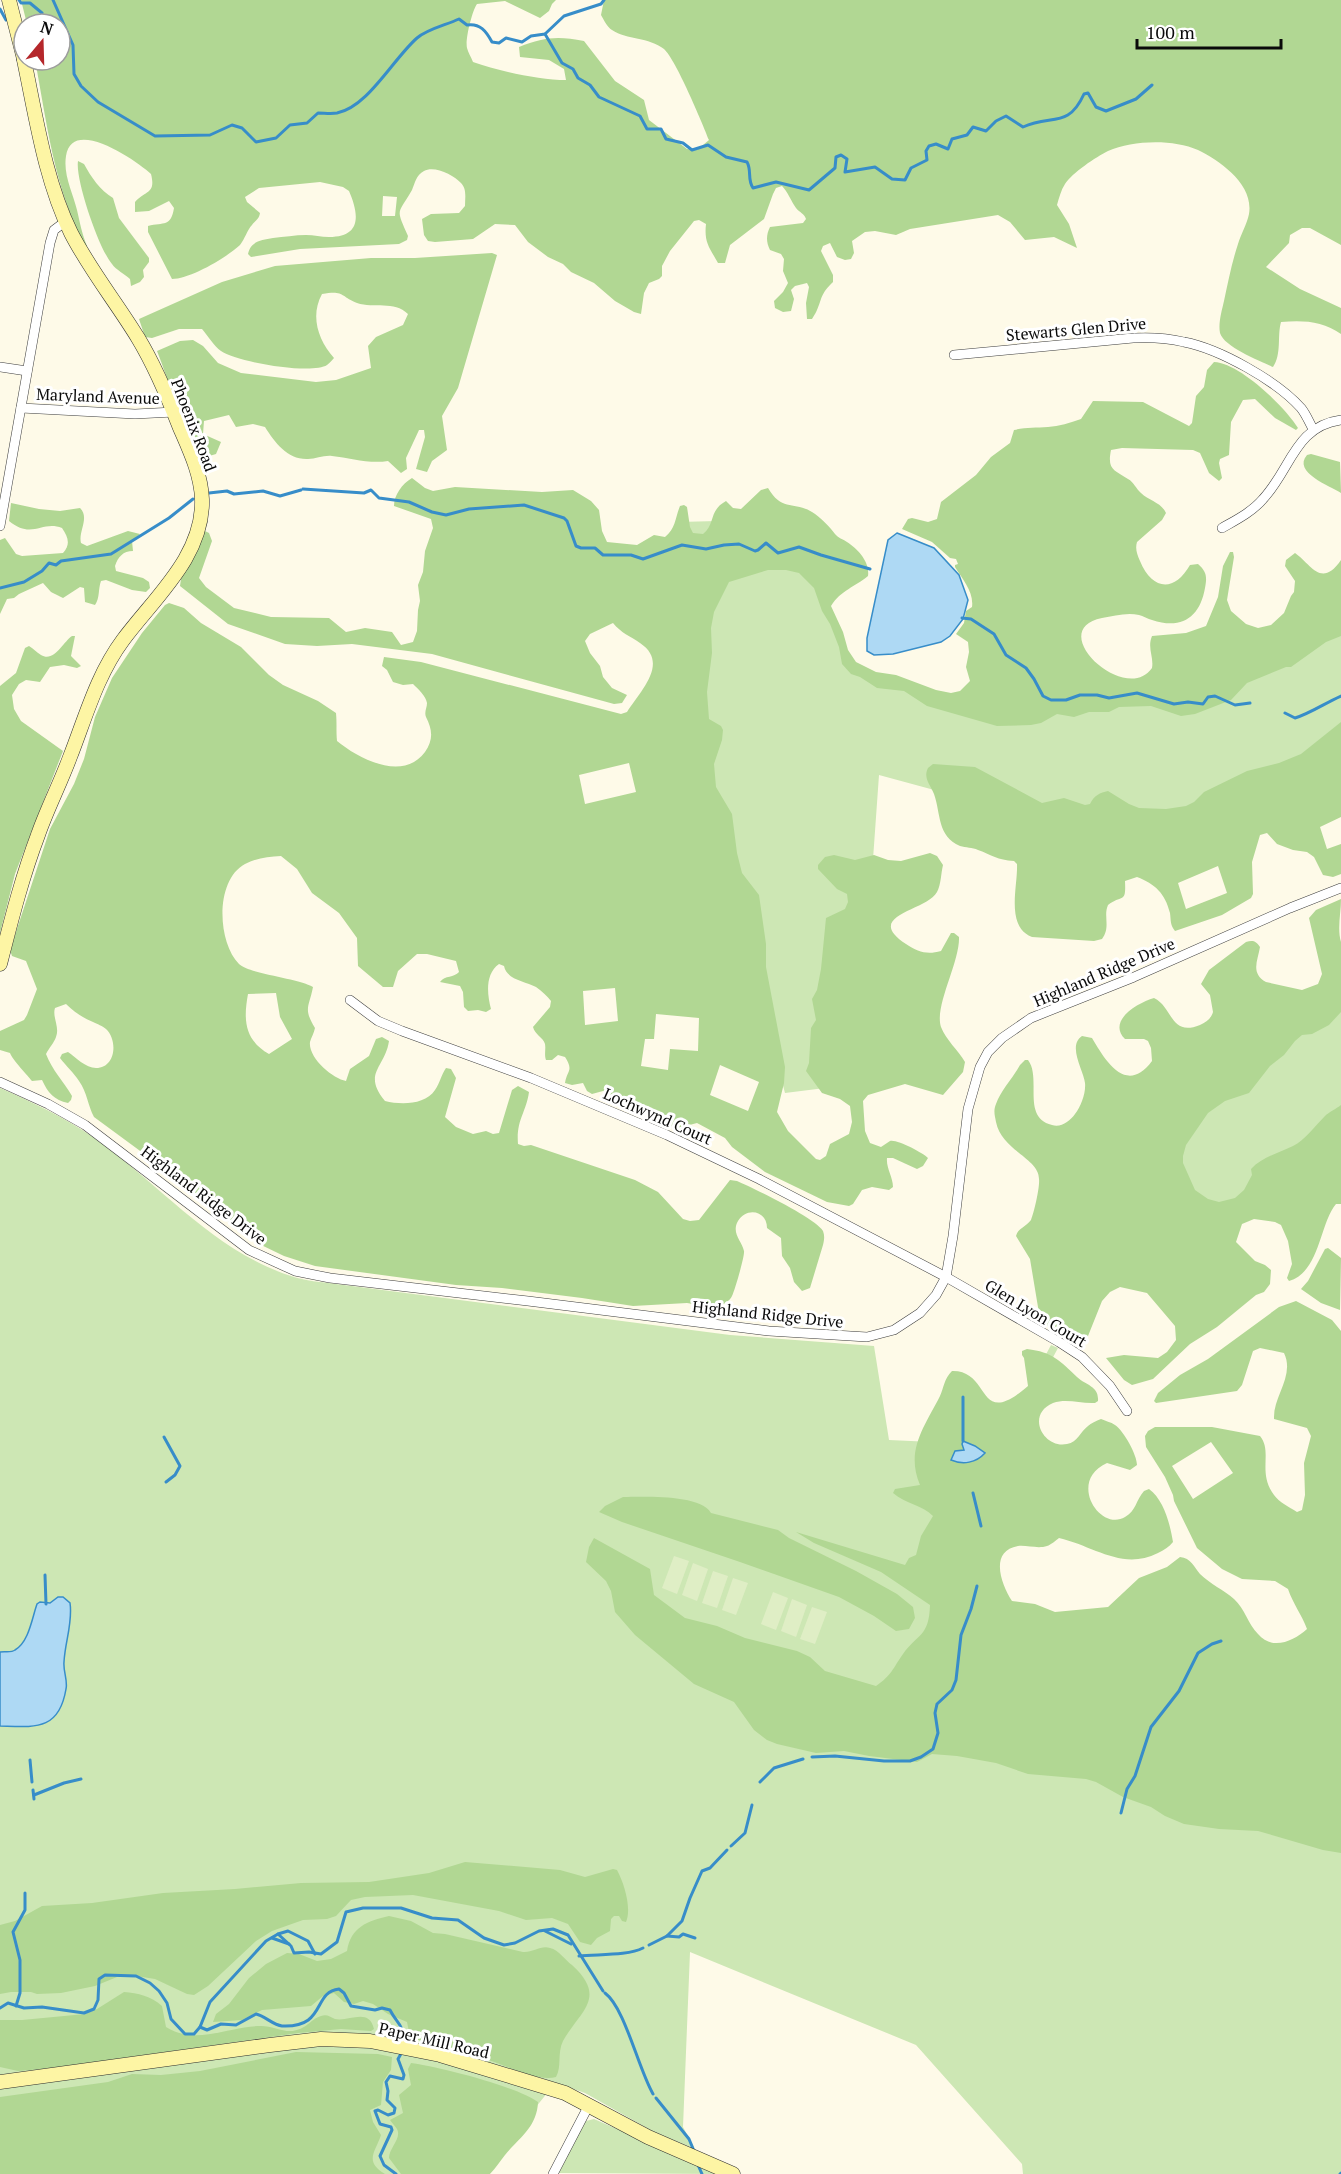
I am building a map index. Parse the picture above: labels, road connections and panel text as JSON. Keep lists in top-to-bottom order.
{
  "streets": {
    "street": [
      "Stewarts Glen Drive",
      "Maryland Avenue",
      "Phoenix Road",
      "Highland Ridge Drive",
      "Lochwynd Court",
      "Glen Lyon Court",
      "Paper Mill Road"
    ]
  },
  "crossings": [
    ["Maryland Avenue", "Phoenix Road"],
    ["Highland Ridge Drive", "Lochwynd Court"],
    ["Highland Ridge Drive", "Glen Lyon Court"],
    ["Lochwynd Court", "Glen Lyon Court"]
  ],
  "scale_bar": "100 m",
  "north": "top"
}
